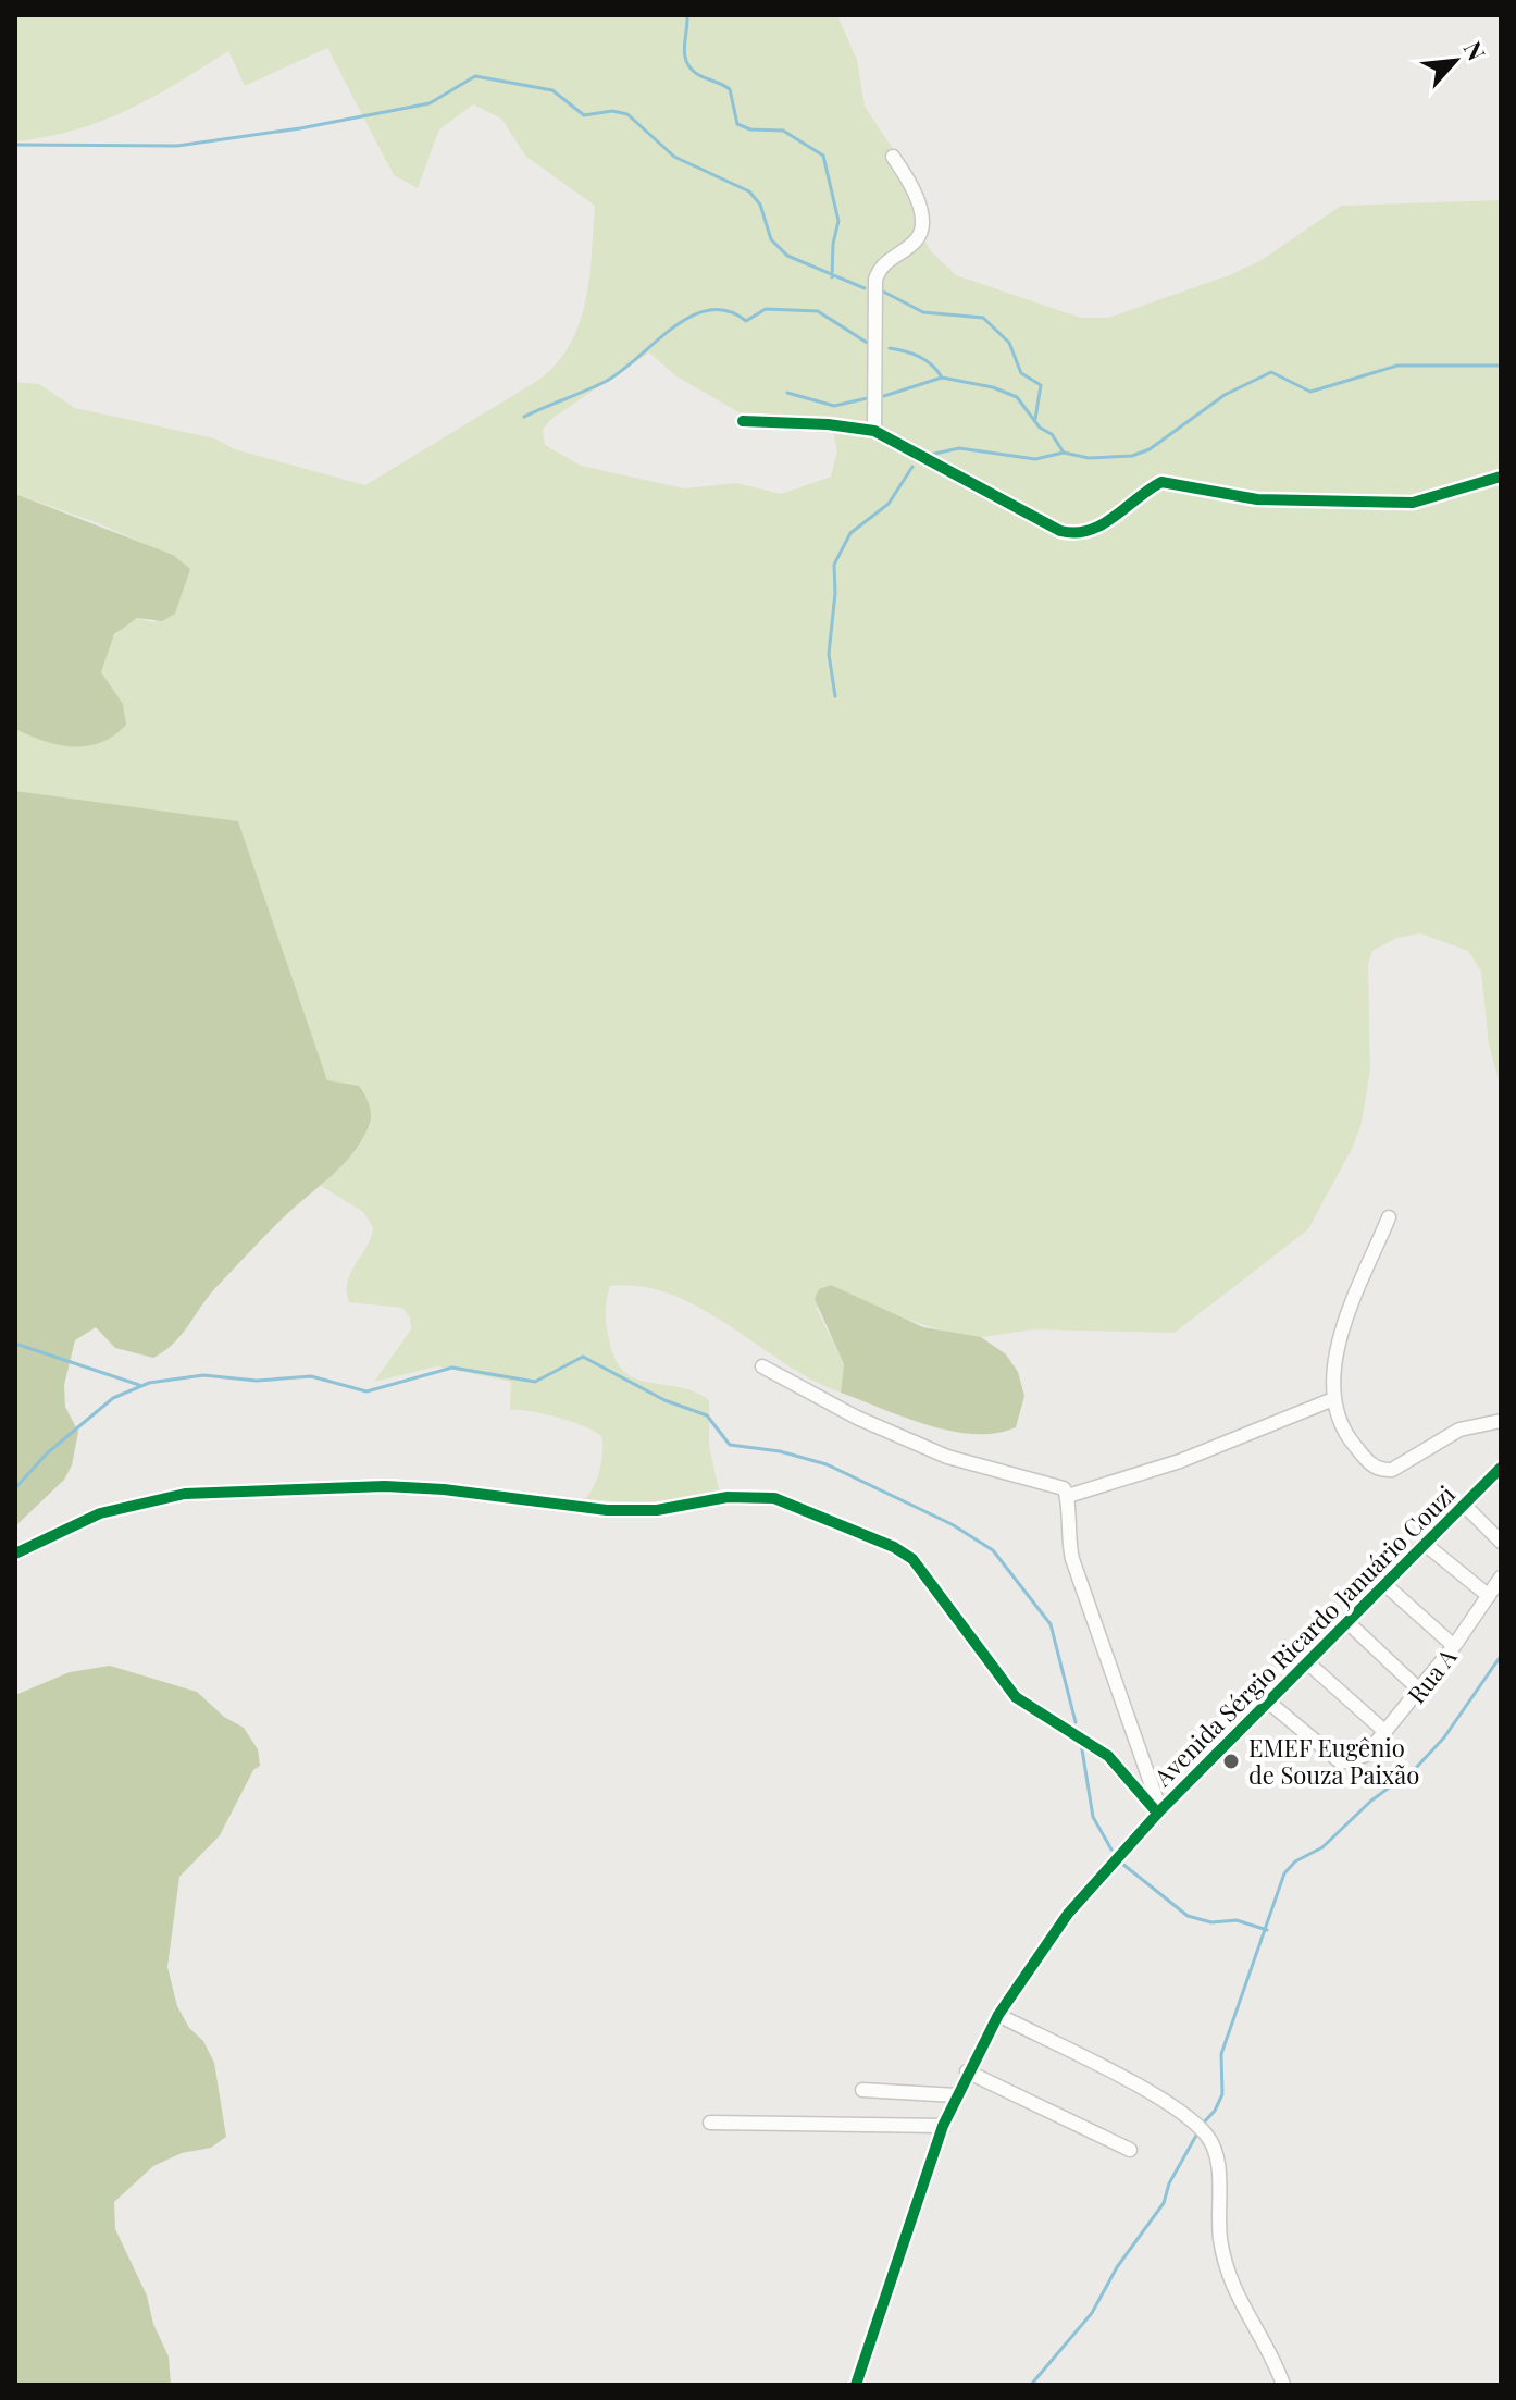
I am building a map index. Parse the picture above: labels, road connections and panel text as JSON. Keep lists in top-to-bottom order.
{
  "streets": {
    "street": ["Avenida Sérgio Ricardo Januário Couzi", "Rua A"]
  },
  "crossings": [
    ["Avenida Sérgio Ricardo Januário Couzi", "Rua A"]
  ],
  "places": ["EMEF Eugênio de Souza Paixão"],
  "north": "top right"
}
